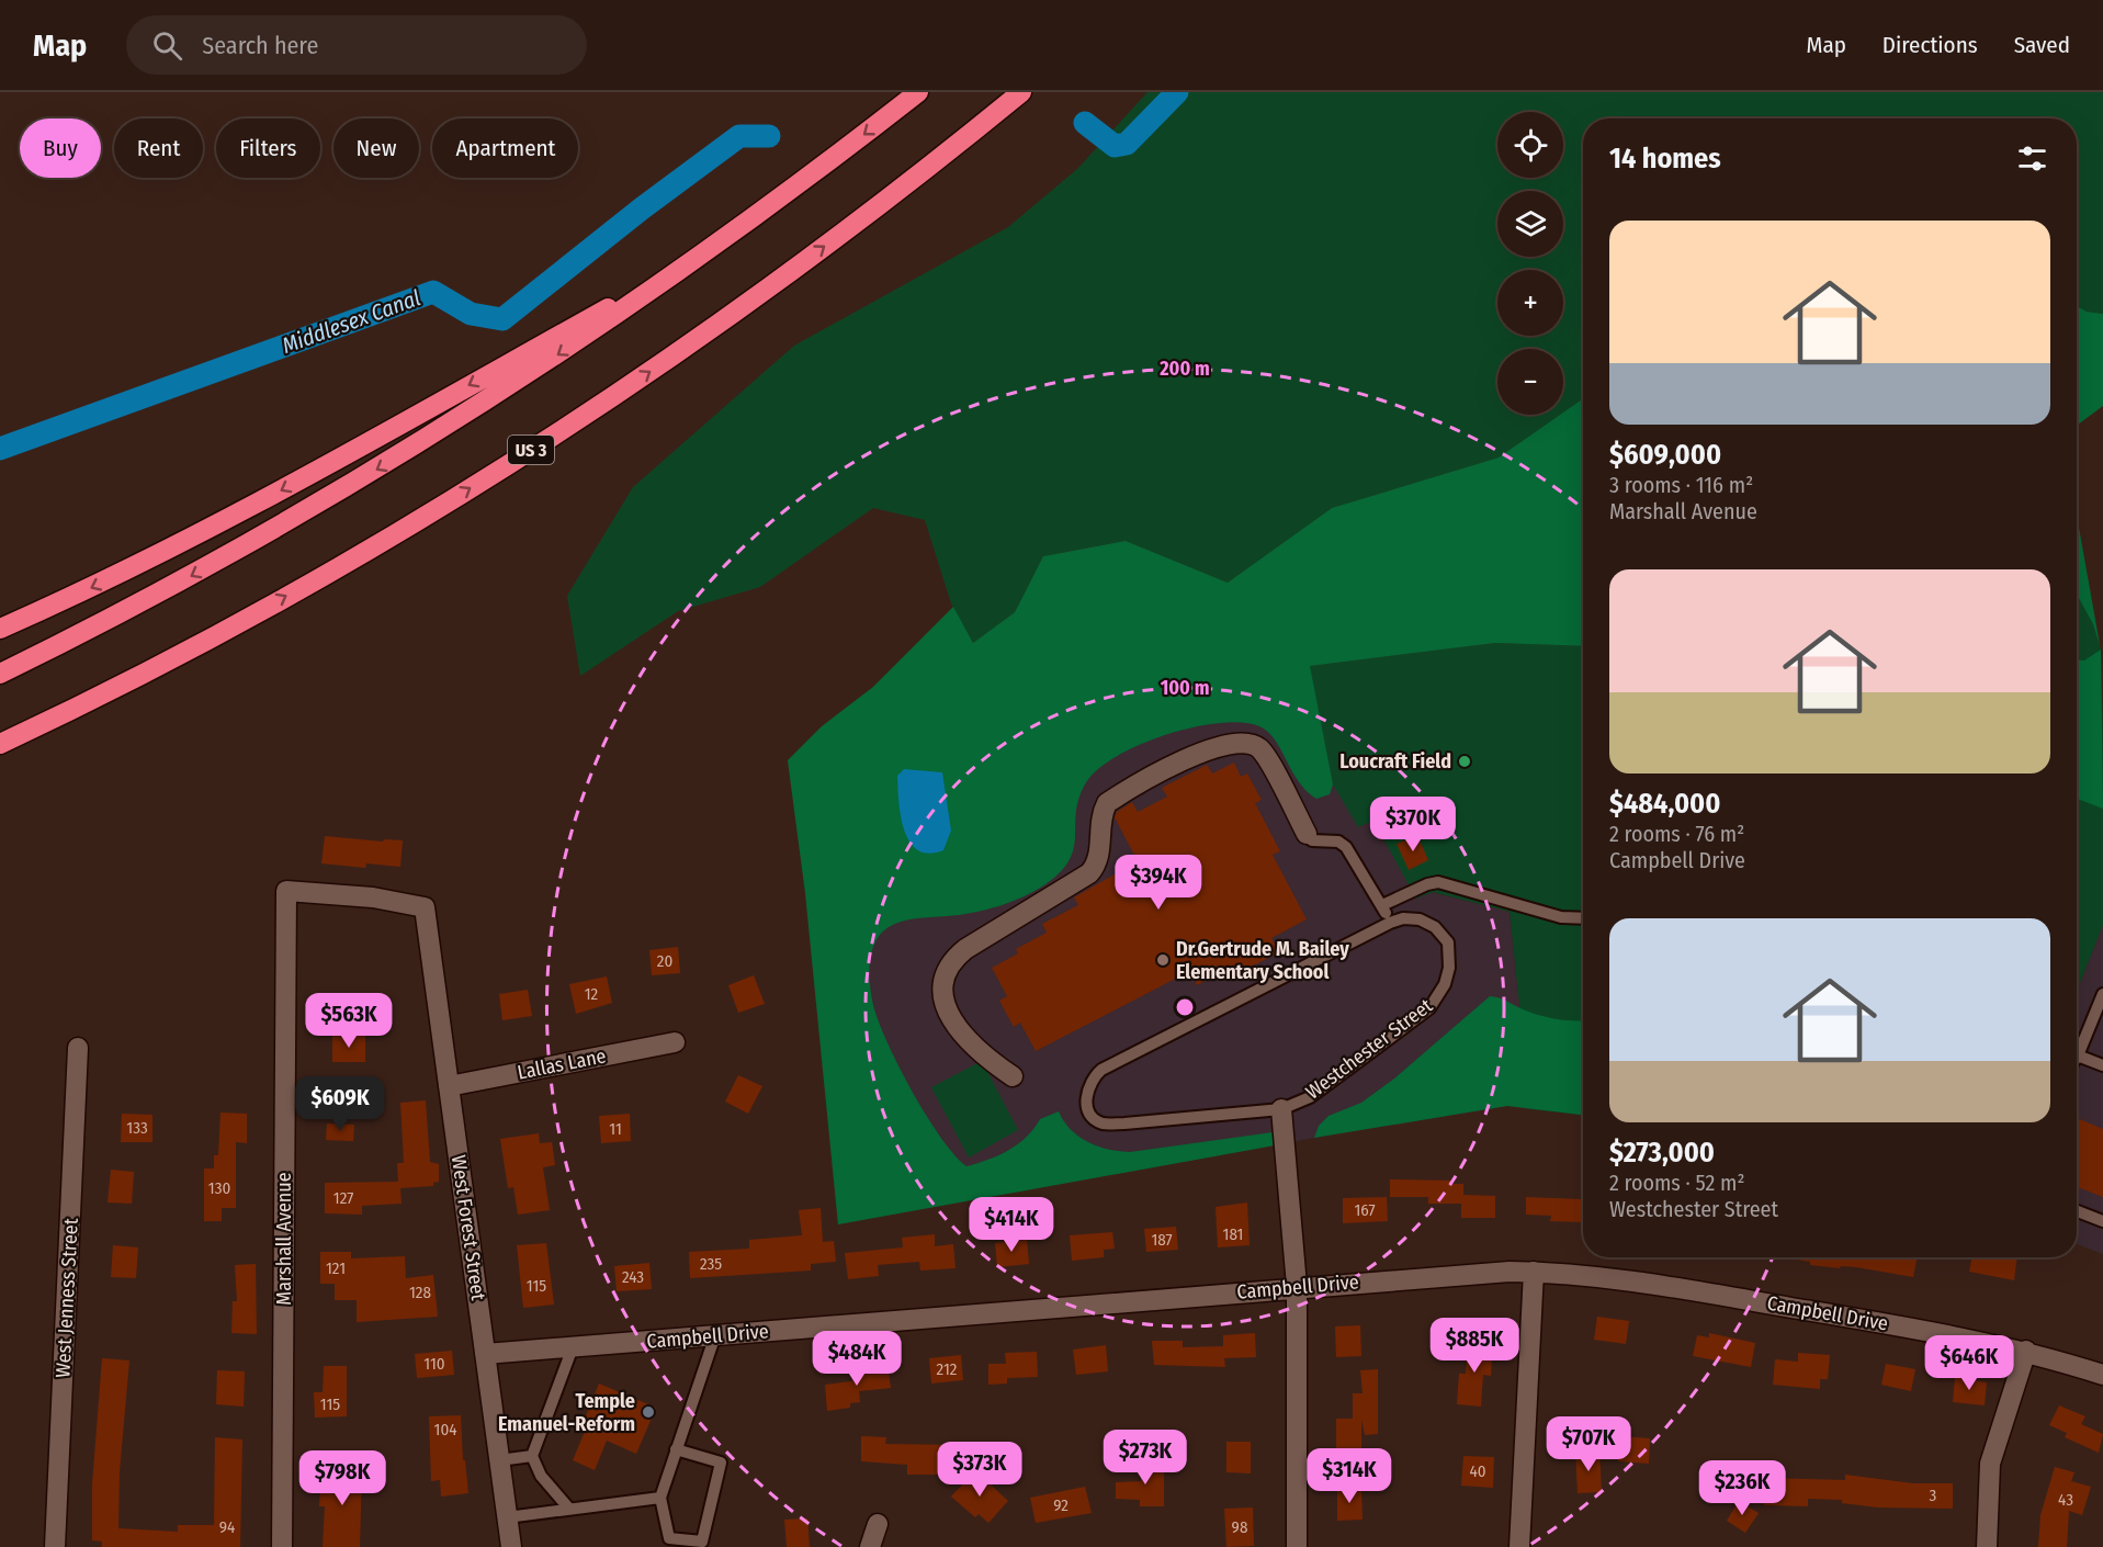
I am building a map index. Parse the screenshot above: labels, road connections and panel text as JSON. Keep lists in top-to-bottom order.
{
  "streets": {
    "highway": ["US 3"],
    "street": [
      "Lallas Lane",
      "West Forest Street",
      "Marshall Avenue",
      "Campbell Drive",
      "West Jenness Street"
    ],
    "lane": ["Westchester Street"]
  },
  "crossings": [
    ["Lallas Lane", "West Forest Street"],
    ["West Forest Street", "Marshall Avenue"],
    ["West Forest Street", "Campbell Drive"]
  ],
  "water": ["Middlesex Canal"],
  "places": ["Loucraft Field", "Dr.Gertrude M. Bailey Elementary School", "Temple Emanuel-Reform"],
  "house_numbers": [
    "20",
    "12",
    "133",
    "11",
    "130",
    "127",
    "167",
    "181",
    "187",
    "235",
    "121",
    "243",
    "115",
    "128",
    "110",
    "212",
    "115",
    "104",
    "40",
    "3",
    "43",
    "92",
    "94",
    "98"
  ],
  "page": {
    "header": "Map",
    "search": "Search here",
    "nav": ["Map", "Directions", "Saved"],
    "map_buttons": ["+", "−"],
    "chip": [
      "Buy",
      "Rent",
      "Filters",
      "New",
      "Apartment"
    ],
    "heading": "14 homes",
    "list": [
      {
        "name": "$609,000",
        "note": "3 rooms · 116 m² · Marshall Avenue"
      },
      {
        "name": "$484,000",
        "note": "2 rooms · 76 m² · Campbell Drive"
      },
      {
        "name": "$273,000",
        "note": "2 rooms · 52 m² · Westchester Street"
      }
    ],
    "price": [
      "$370K",
      "$394K",
      "$563K",
      "$609K",
      "$414K",
      "$885K",
      "$484K",
      "$646K",
      "$707K",
      "$273K",
      "$373K",
      "$314K",
      "$798K",
      "$236K"
    ]
  },
  "rings": ["200 m", "100 m"]
}
